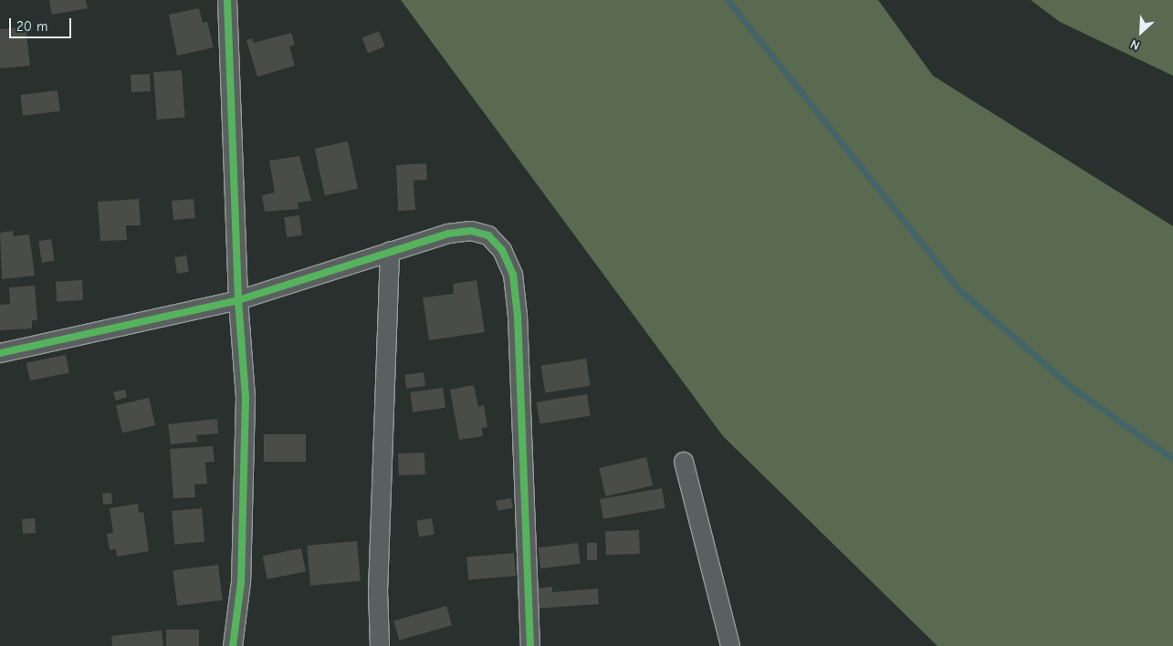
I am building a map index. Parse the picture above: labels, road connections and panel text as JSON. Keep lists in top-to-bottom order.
{
  "scale_bar": "20 m",
  "north": "bottom left"
}
